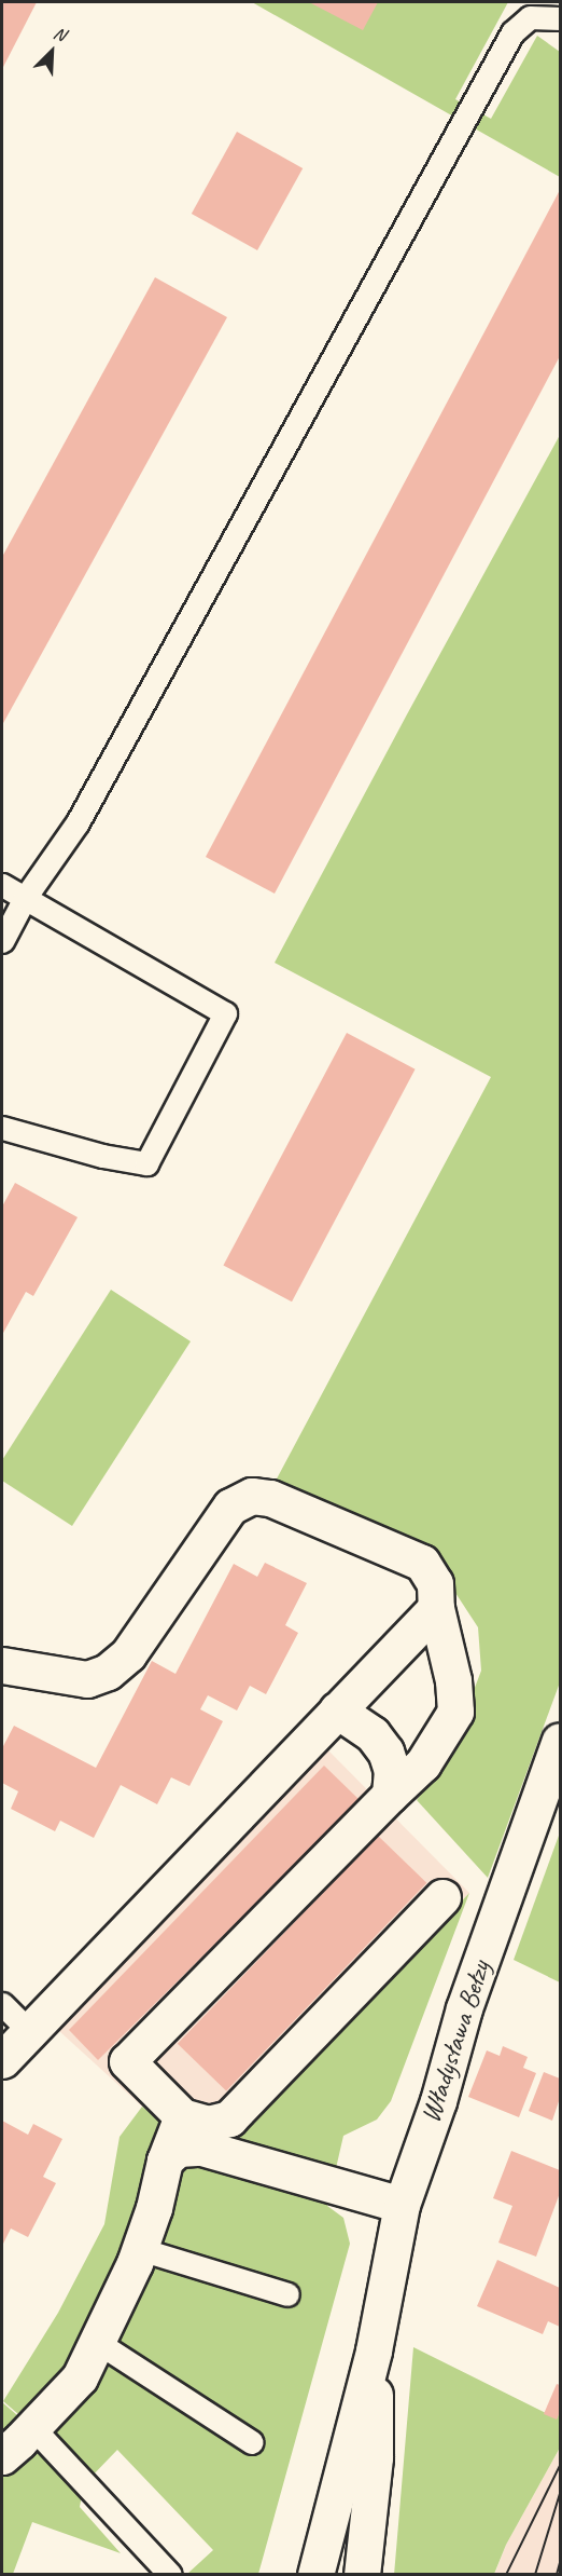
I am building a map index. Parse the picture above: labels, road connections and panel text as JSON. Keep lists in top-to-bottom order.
{
  "streets": {
    "street": ["Władysława Bełzy"]
  },
  "north": "top right"
}
